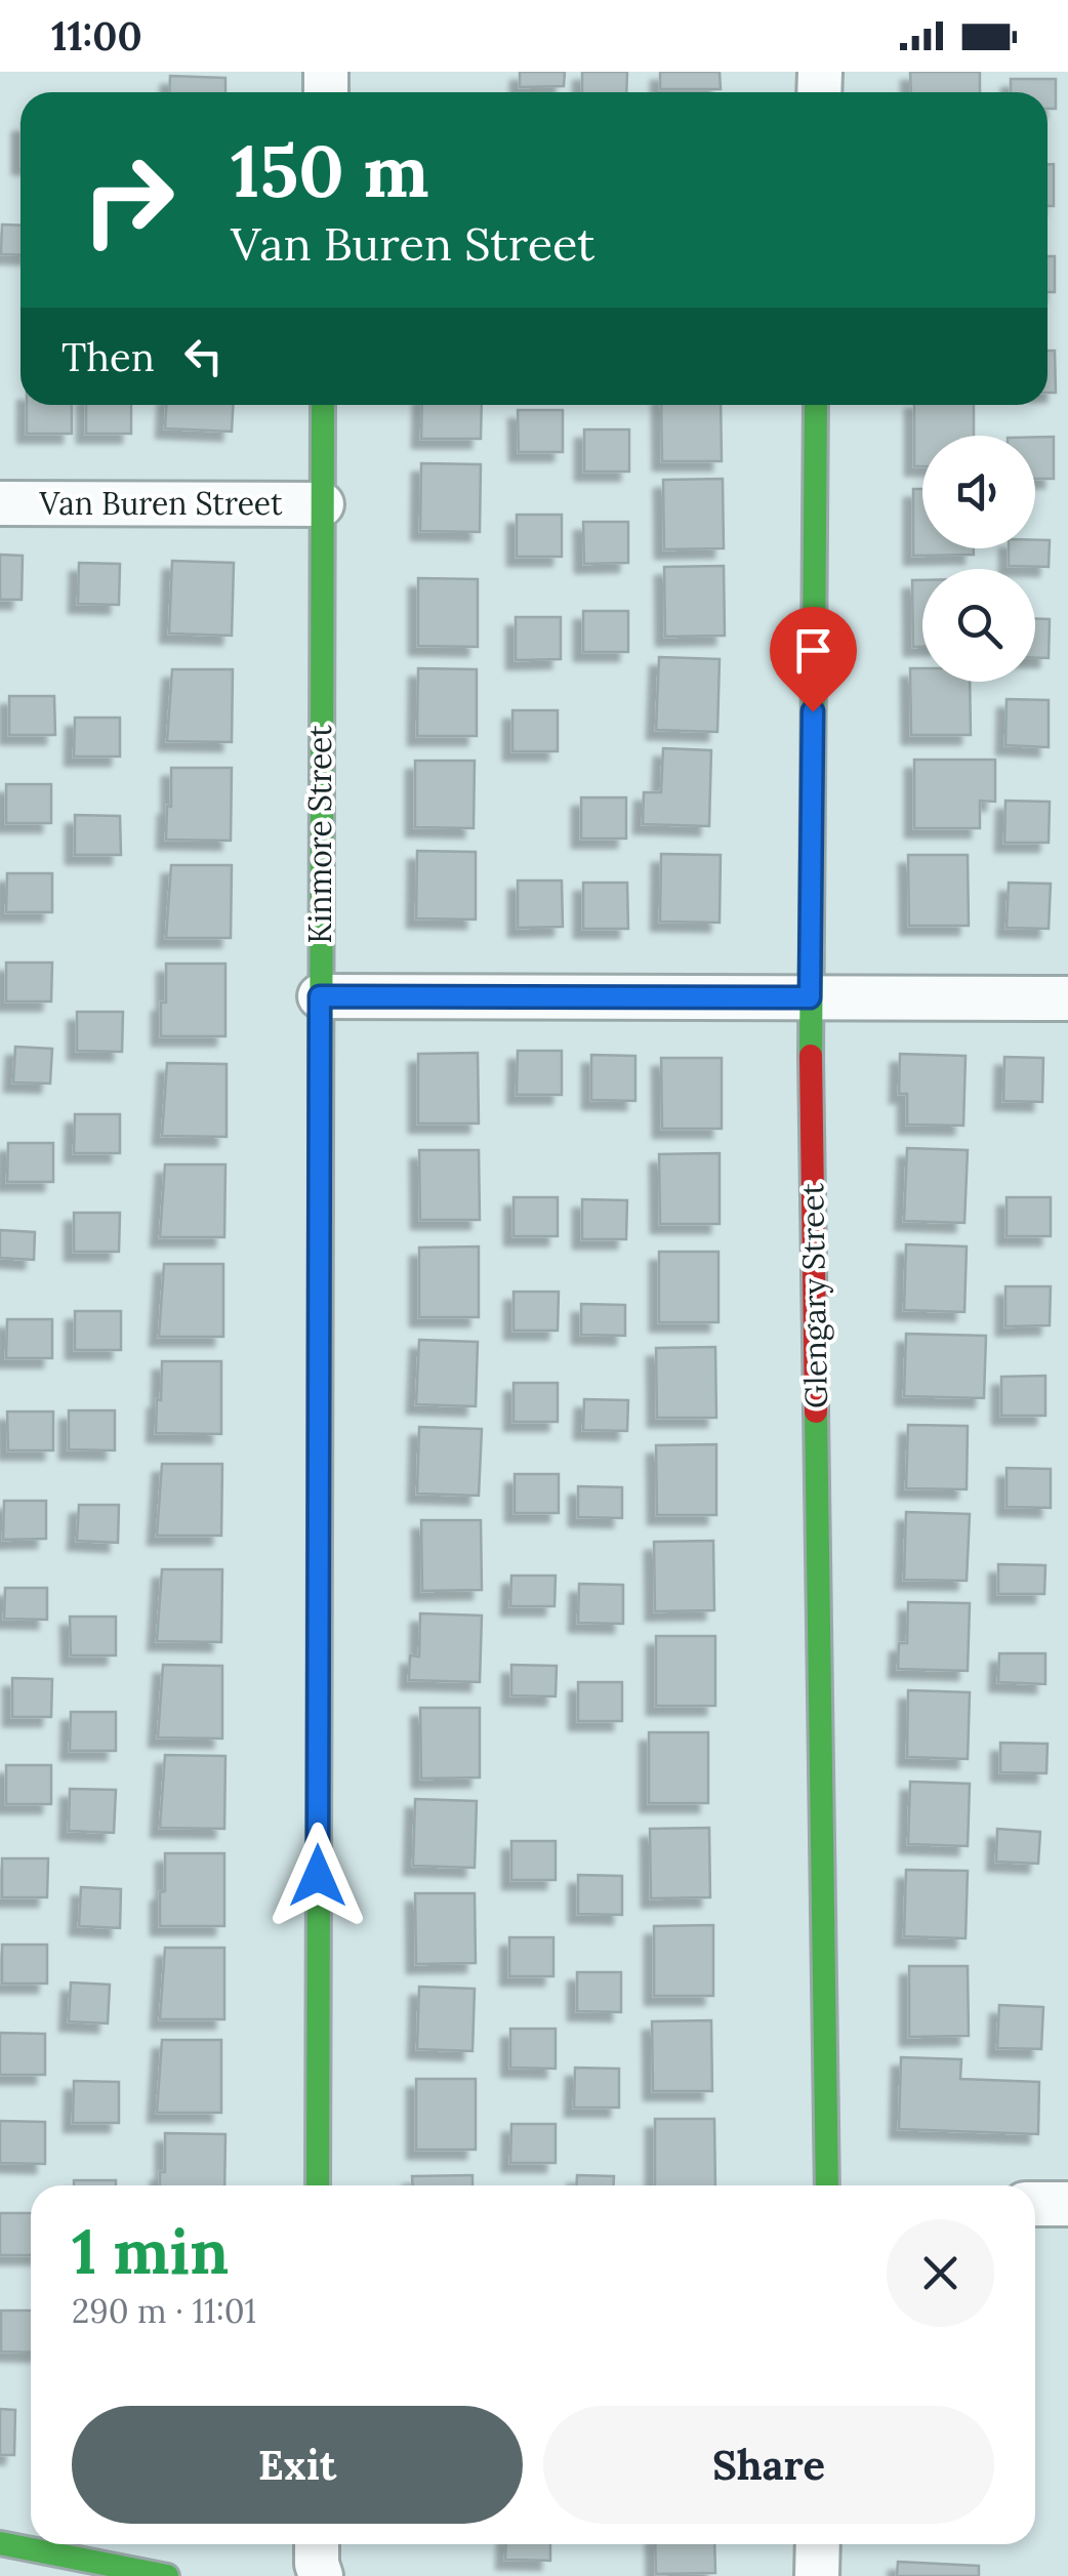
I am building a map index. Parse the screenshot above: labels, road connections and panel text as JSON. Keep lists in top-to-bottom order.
{
  "streets": {
    "street": ["Van Buren Street", "Kinmore Street", "Glengary Street"]
  },
  "crossings": [
    ["Van Buren Street", "Kinmore Street"]
  ],
  "page": {
    "status": "11:00",
    "turn": ["150 m", "Van Buren Street"],
    "then": "Then",
    "heading": ["1 min", "290 m · 11:01"],
    "buttons": ["Exit", "Share"]
  }
}
